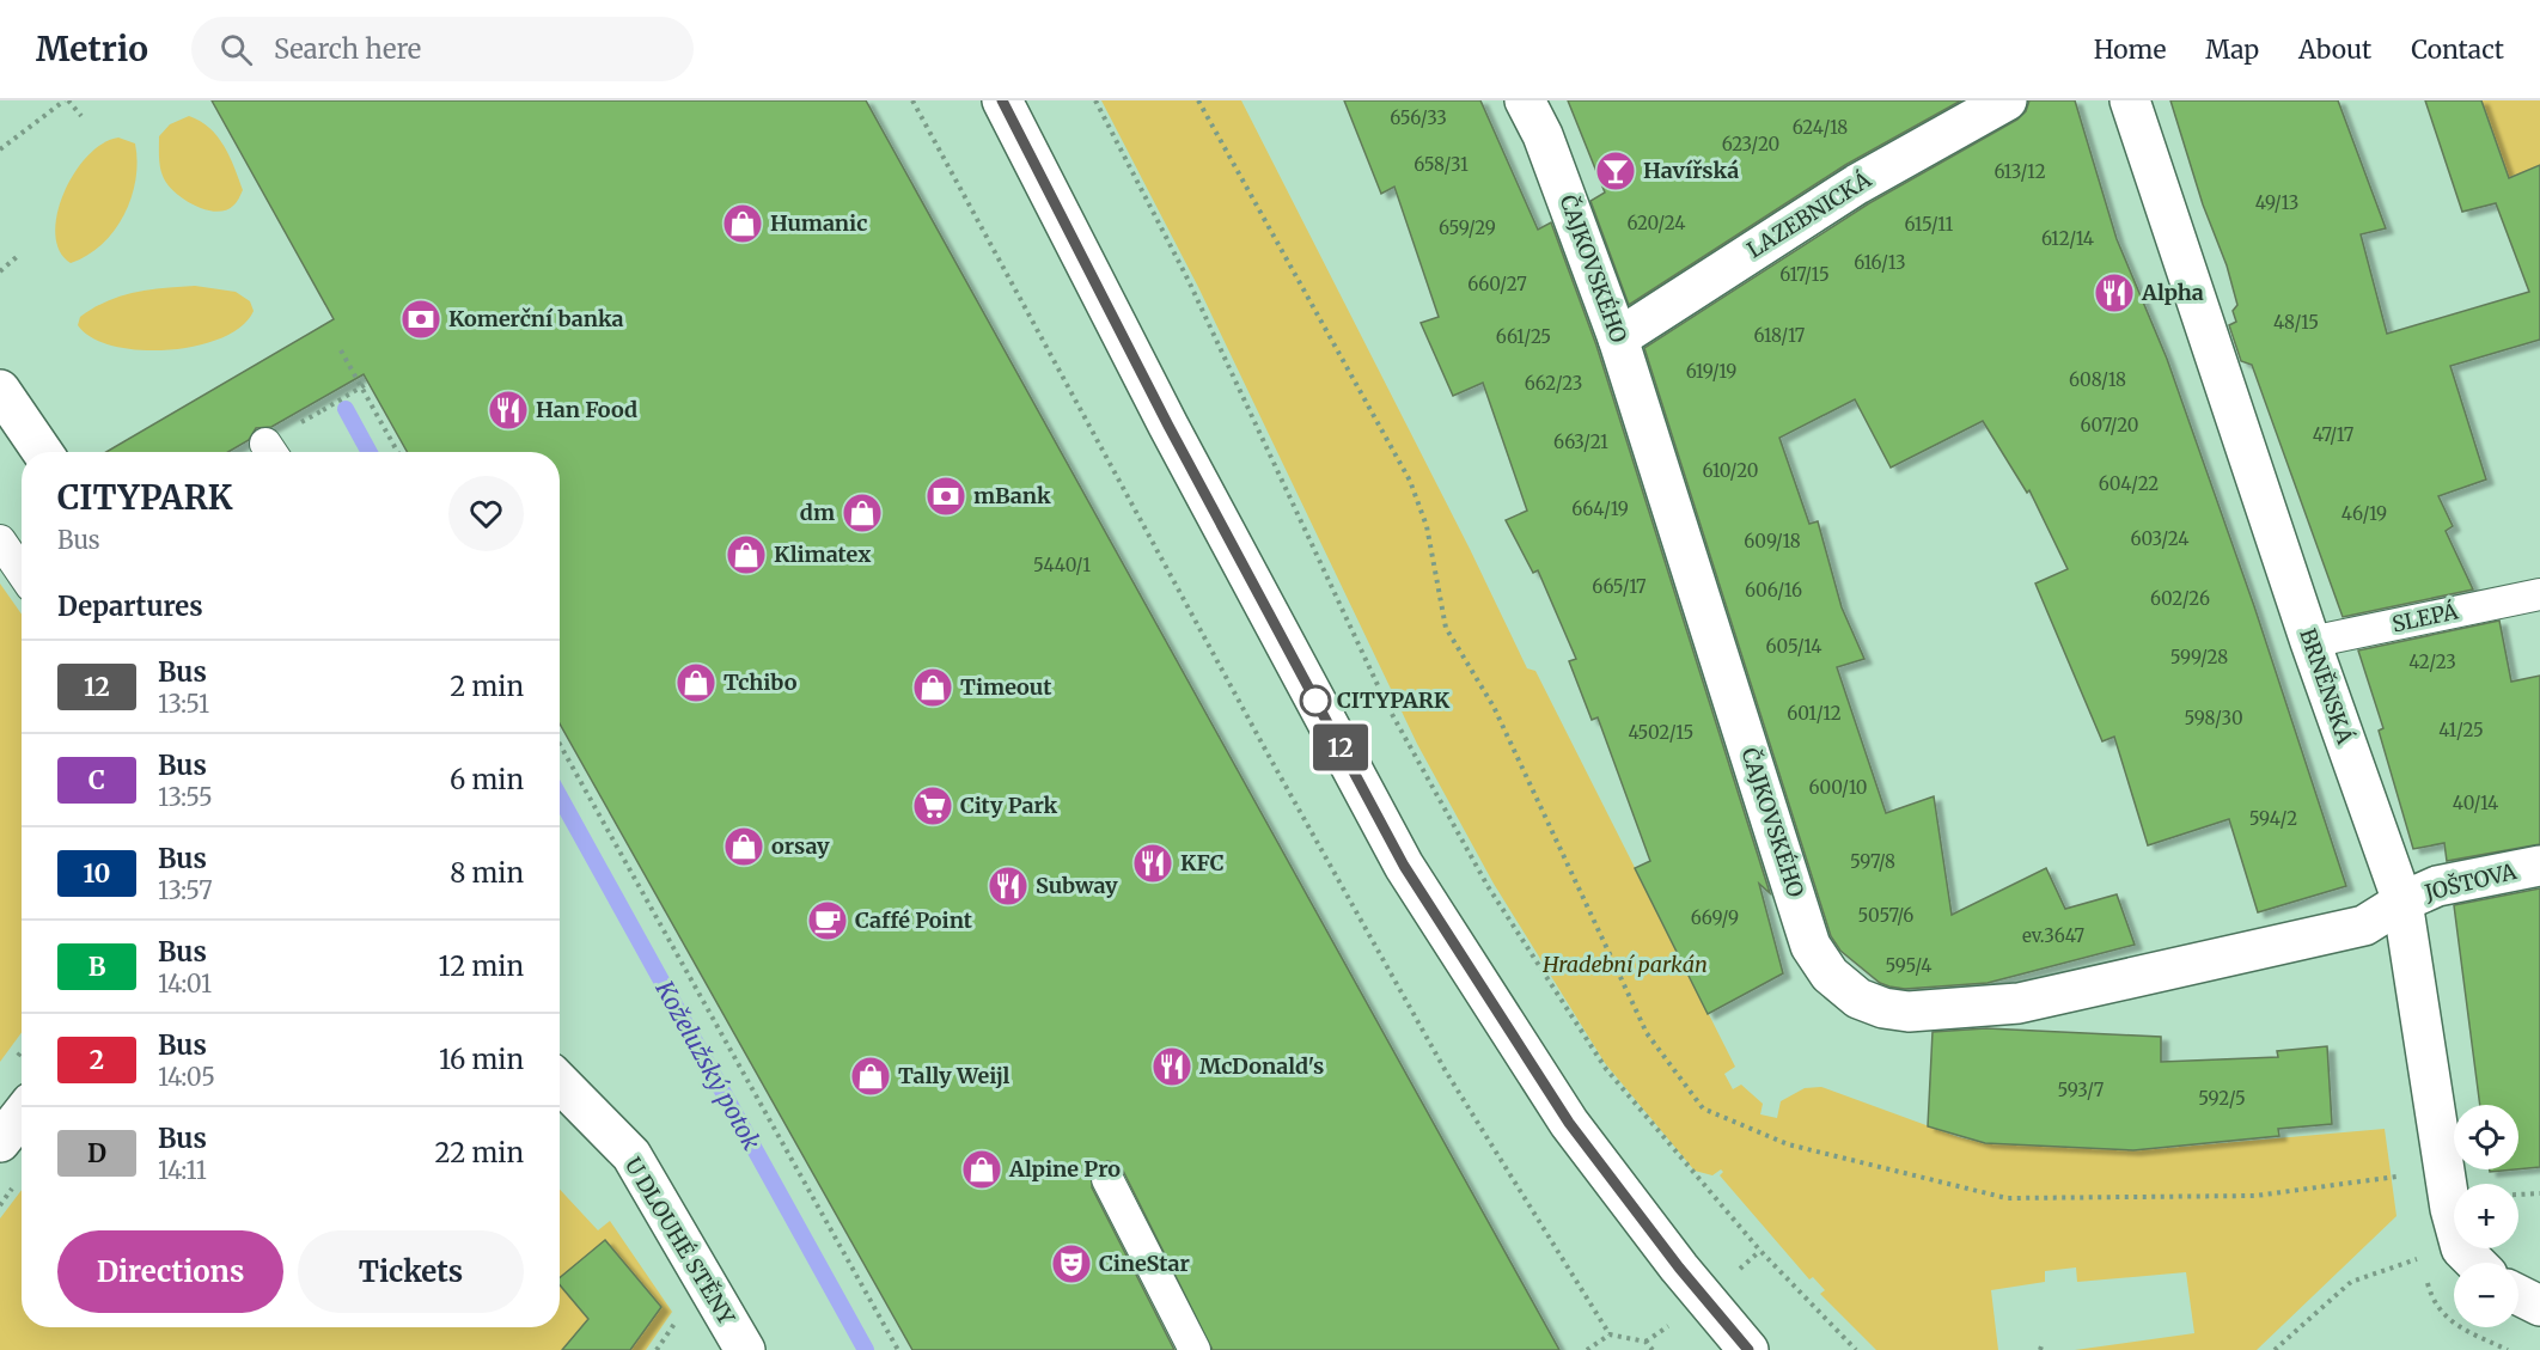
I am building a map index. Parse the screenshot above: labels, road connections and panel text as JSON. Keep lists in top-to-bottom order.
{
  "streets": {
    "street": [
      "LAZEBNICKÁ",
      "ČAJKOVSKÉHO",
      "BRNĚNSKÁ",
      "JOŠTOVA",
      "U DLOUHÉ STĚNY"
    ],
    "lane": ["SLEPÁ"]
  },
  "crossings": [
    ["LAZEBNICKÁ", "ČAJKOVSKÉHO"],
    ["ČAJKOVSKÉHO", "BRNĚNSKÁ"],
    ["ČAJKOVSKÉHO", "JOŠTOVA"],
    ["SLEPÁ", "BRNĚNSKÁ"],
    ["BRNĚNSKÁ", "JOŠTOVA"]
  ],
  "water": ["Koželužský potok"],
  "parks": ["Hradební parkán"],
  "places": {
    "bar": ["Havířská"],
    "shop": [
      "Humanic",
      "dm",
      "Klimatex",
      "Tchibo",
      "Timeout",
      "orsay",
      "Tally Weijl",
      "Alpine Pro"
    ],
    "restaurant": [
      "Alpha",
      "Han Food",
      "KFC",
      "Subway",
      "McDonald's"
    ],
    "bank": ["Komerční banka", "mBank"],
    "other": ["CITYPARK"],
    "supermarket": ["City Park"],
    "cafe": ["Caffé Point"],
    "theatre": ["CineStar"]
  },
  "lines": ["bus line 12"],
  "house_numbers": [
    "656/33",
    "624/18",
    "623/20",
    "658/31",
    "613/12",
    "49/13",
    "620/24",
    "615/11",
    "659/29",
    "612/14",
    "616/13",
    "617/15",
    "660/27",
    "48/15",
    "618/17",
    "661/25",
    "619/19",
    "608/18",
    "662/23",
    "607/20",
    "47/17",
    "663/21",
    "610/20",
    "604/22",
    "664/19",
    "46/19",
    "603/24",
    "609/18",
    "5440/1",
    "665/17",
    "606/16",
    "602/26",
    "605/14",
    "599/28",
    "42/23",
    "601/12",
    "598/30",
    "41/25",
    "4502/15",
    "600/10",
    "40/14",
    "594/2",
    "597/8",
    "5057/6",
    "669/9",
    "ev.3647",
    "595/4",
    "593/7",
    "592/5"
  ],
  "page": {
    "header": "Metrio",
    "search": "Search here",
    "nav": [
      "Home",
      "Map",
      "About",
      "Contact"
    ],
    "on_map": "12",
    "heading": [
      ["CITYPARK", "Bus"],
      "Departures"
    ],
    "list": [
      {
        "mark": "12",
        "name": "Bus",
        "note": "13:51",
        "value": "2 min"
      },
      {
        "mark": "C",
        "name": "Bus",
        "note": "13:55",
        "value": "6 min"
      },
      {
        "mark": "10",
        "name": "Bus",
        "note": "13:57",
        "value": "8 min"
      },
      {
        "mark": "B",
        "name": "Bus",
        "note": "14:01",
        "value": "12 min"
      },
      {
        "mark": "2",
        "name": "Bus",
        "note": "14:05",
        "value": "16 min"
      },
      {
        "mark": "D",
        "name": "Bus",
        "note": "14:11",
        "value": "22 min"
      }
    ],
    "map_buttons": ["+", "−"],
    "buttons": ["Directions", "Tickets"]
  }
}
